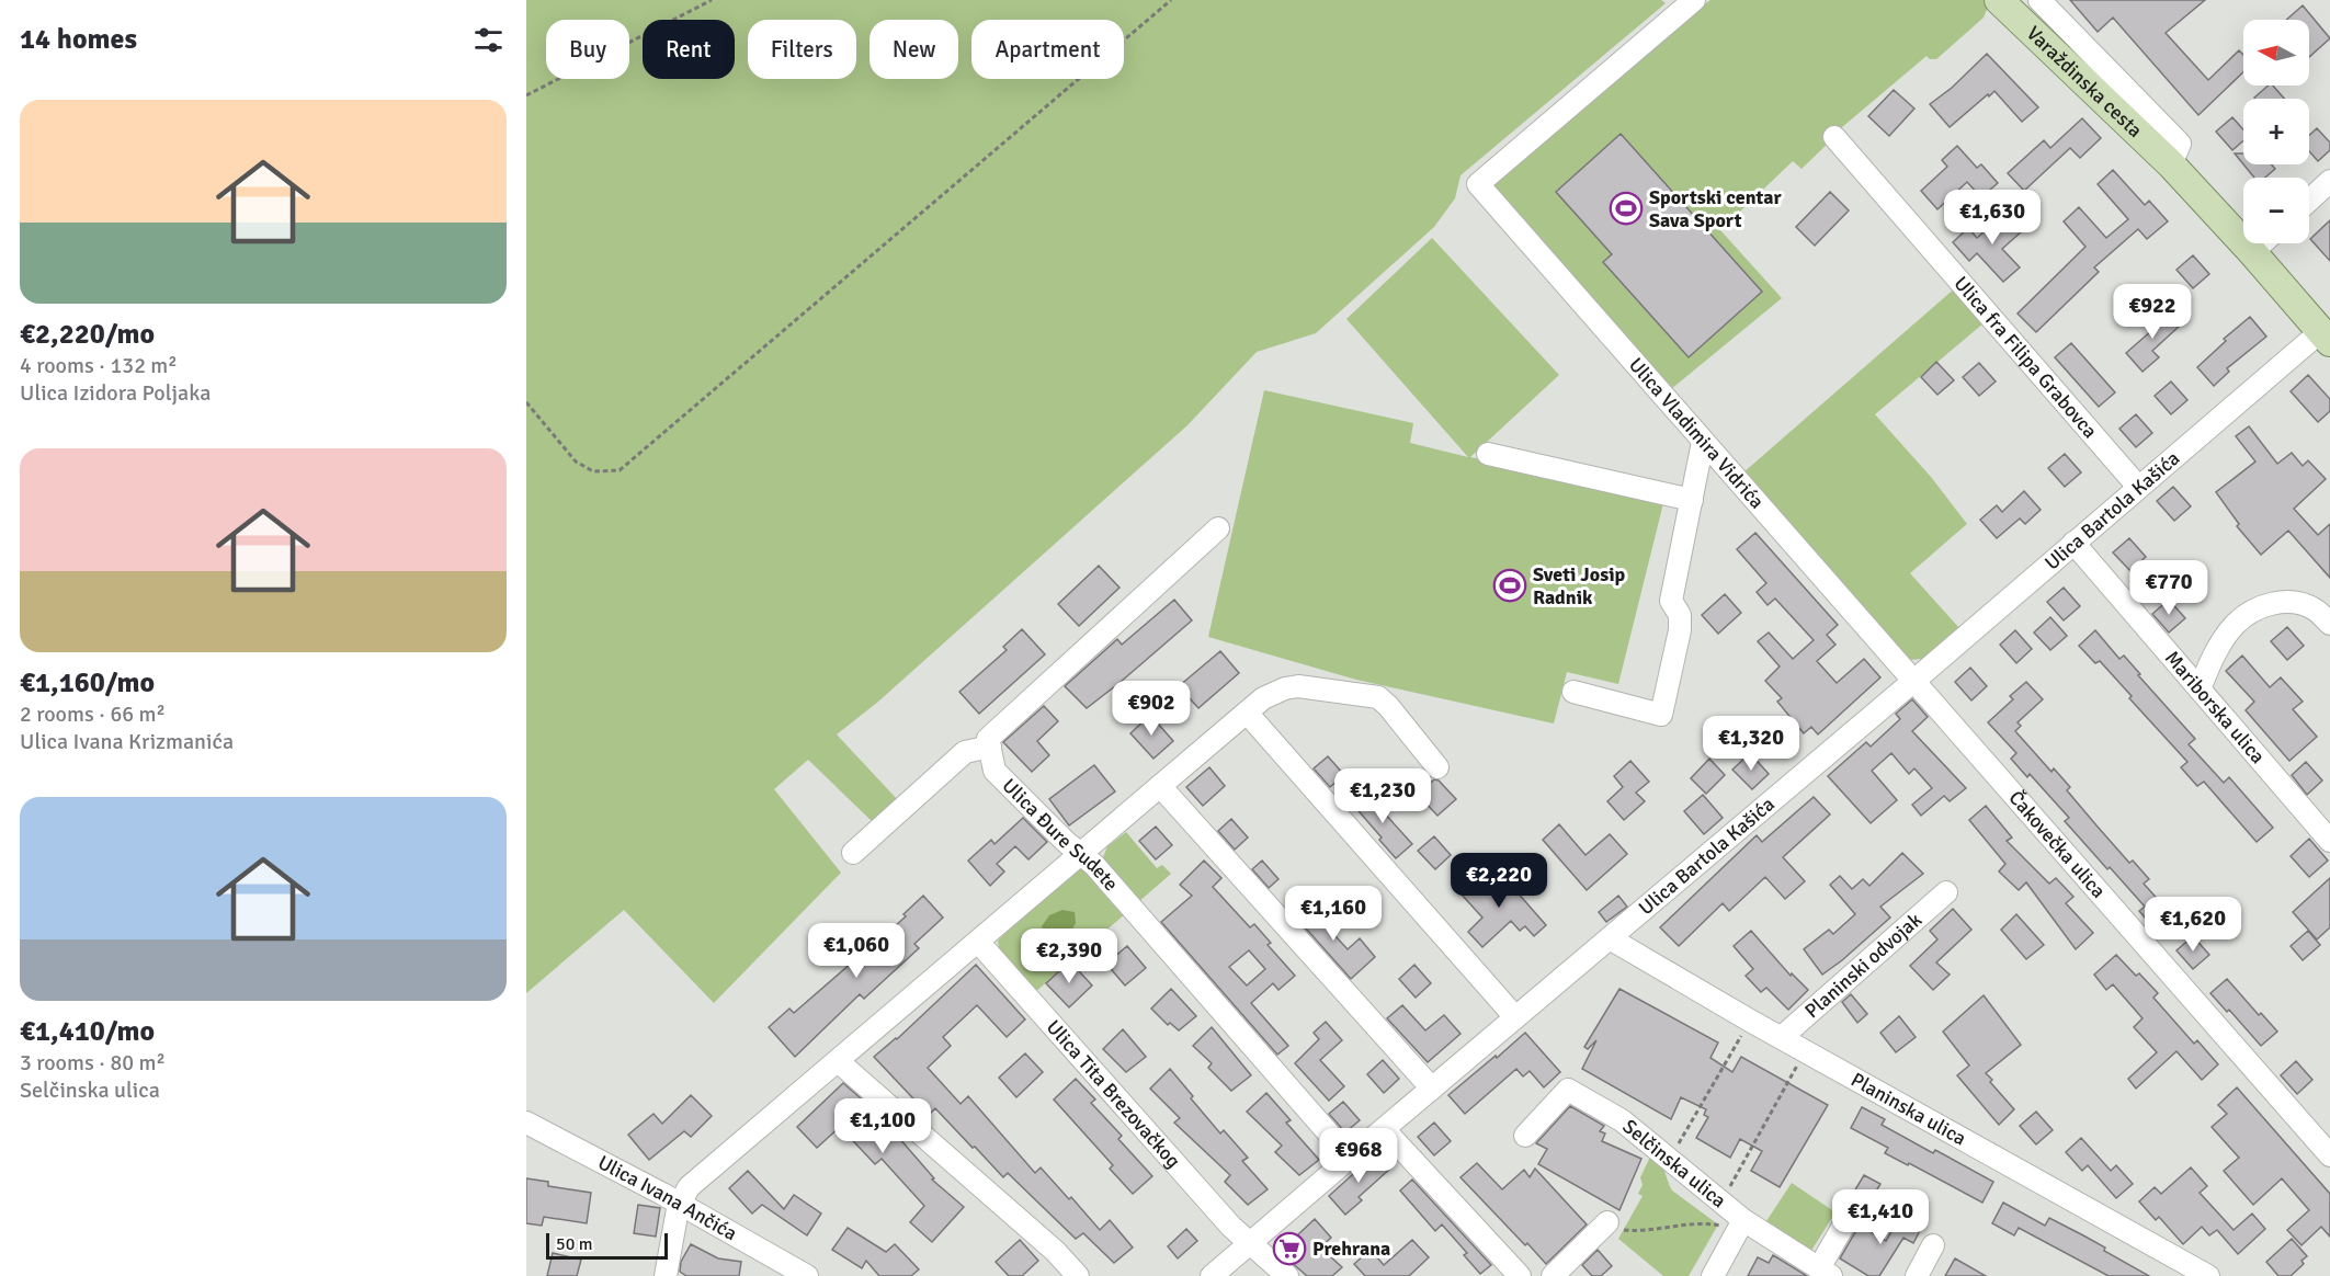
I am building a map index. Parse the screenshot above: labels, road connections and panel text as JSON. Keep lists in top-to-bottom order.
{
  "streets": {
    "main road": ["Varaždinska cesta"],
    "street": [
      "Ulica fra Filipa Grabovca",
      "Ulica Vladimira Vidrića",
      "Ulica Bartola Kašića",
      "Mariborska ulica",
      "Ulica Đure Sudete",
      "Čakovečka ulica",
      "Planinski odvojak",
      "Ulica Tita Brezovačkog",
      "Planinska ulica",
      "Selčinska ulica",
      "Ulica Ivana Ančića"
    ]
  },
  "crossings": [
    ["Varaždinska cesta", "Ulica Bartola Kašića"],
    ["Ulica fra Filipa Grabovca", "Ulica Bartola Kašića"],
    ["Ulica Vladimira Vidrića", "Ulica Bartola Kašića"],
    ["Ulica Vladimira Vidrića", "Čakovečka ulica"],
    ["Ulica Bartola Kašića", "Mariborska ulica"],
    ["Ulica Bartola Kašića", "Ulica Đure Sudete"],
    ["Ulica Bartola Kašića", "Čakovečka ulica"],
    ["Ulica Bartola Kašića", "Ulica Tita Brezovačkog"],
    ["Ulica Bartola Kašića", "Planinska ulica"],
    ["Planinski odvojak", "Planinska ulica"]
  ],
  "places": {
    "sports": ["Sportski centar Sava Sport", "Sveti Josip Radnik"],
    "supermarket": ["Prehrana"]
  },
  "scale_bar": "50 m",
  "north": "left",
  "page": {
    "heading": "14 homes",
    "map_buttons": ["+", "−"],
    "chip": [
      "Buy",
      "Rent",
      "Filters",
      "New",
      "Apartment"
    ],
    "list": [
      {
        "name": "€2,220/mo",
        "note": "4 rooms · 132 m² · Ulica Izidora Poljaka"
      },
      {
        "name": "€1,160/mo",
        "note": "2 rooms · 66 m² · Ulica Ivana Krizmanića"
      },
      {
        "name": "€1,410/mo",
        "note": "3 rooms · 80 m² · Selčinska ulica"
      }
    ],
    "price": [
      "€1,630",
      "€922",
      "€770",
      "€902",
      "€1,320",
      "€1,230",
      "€2,220",
      "€1,160",
      "€1,620",
      "€1,060",
      "€2,390",
      "€1,100",
      "€968",
      "€1,410"
    ],
    "scale": "50 m"
  }
}
